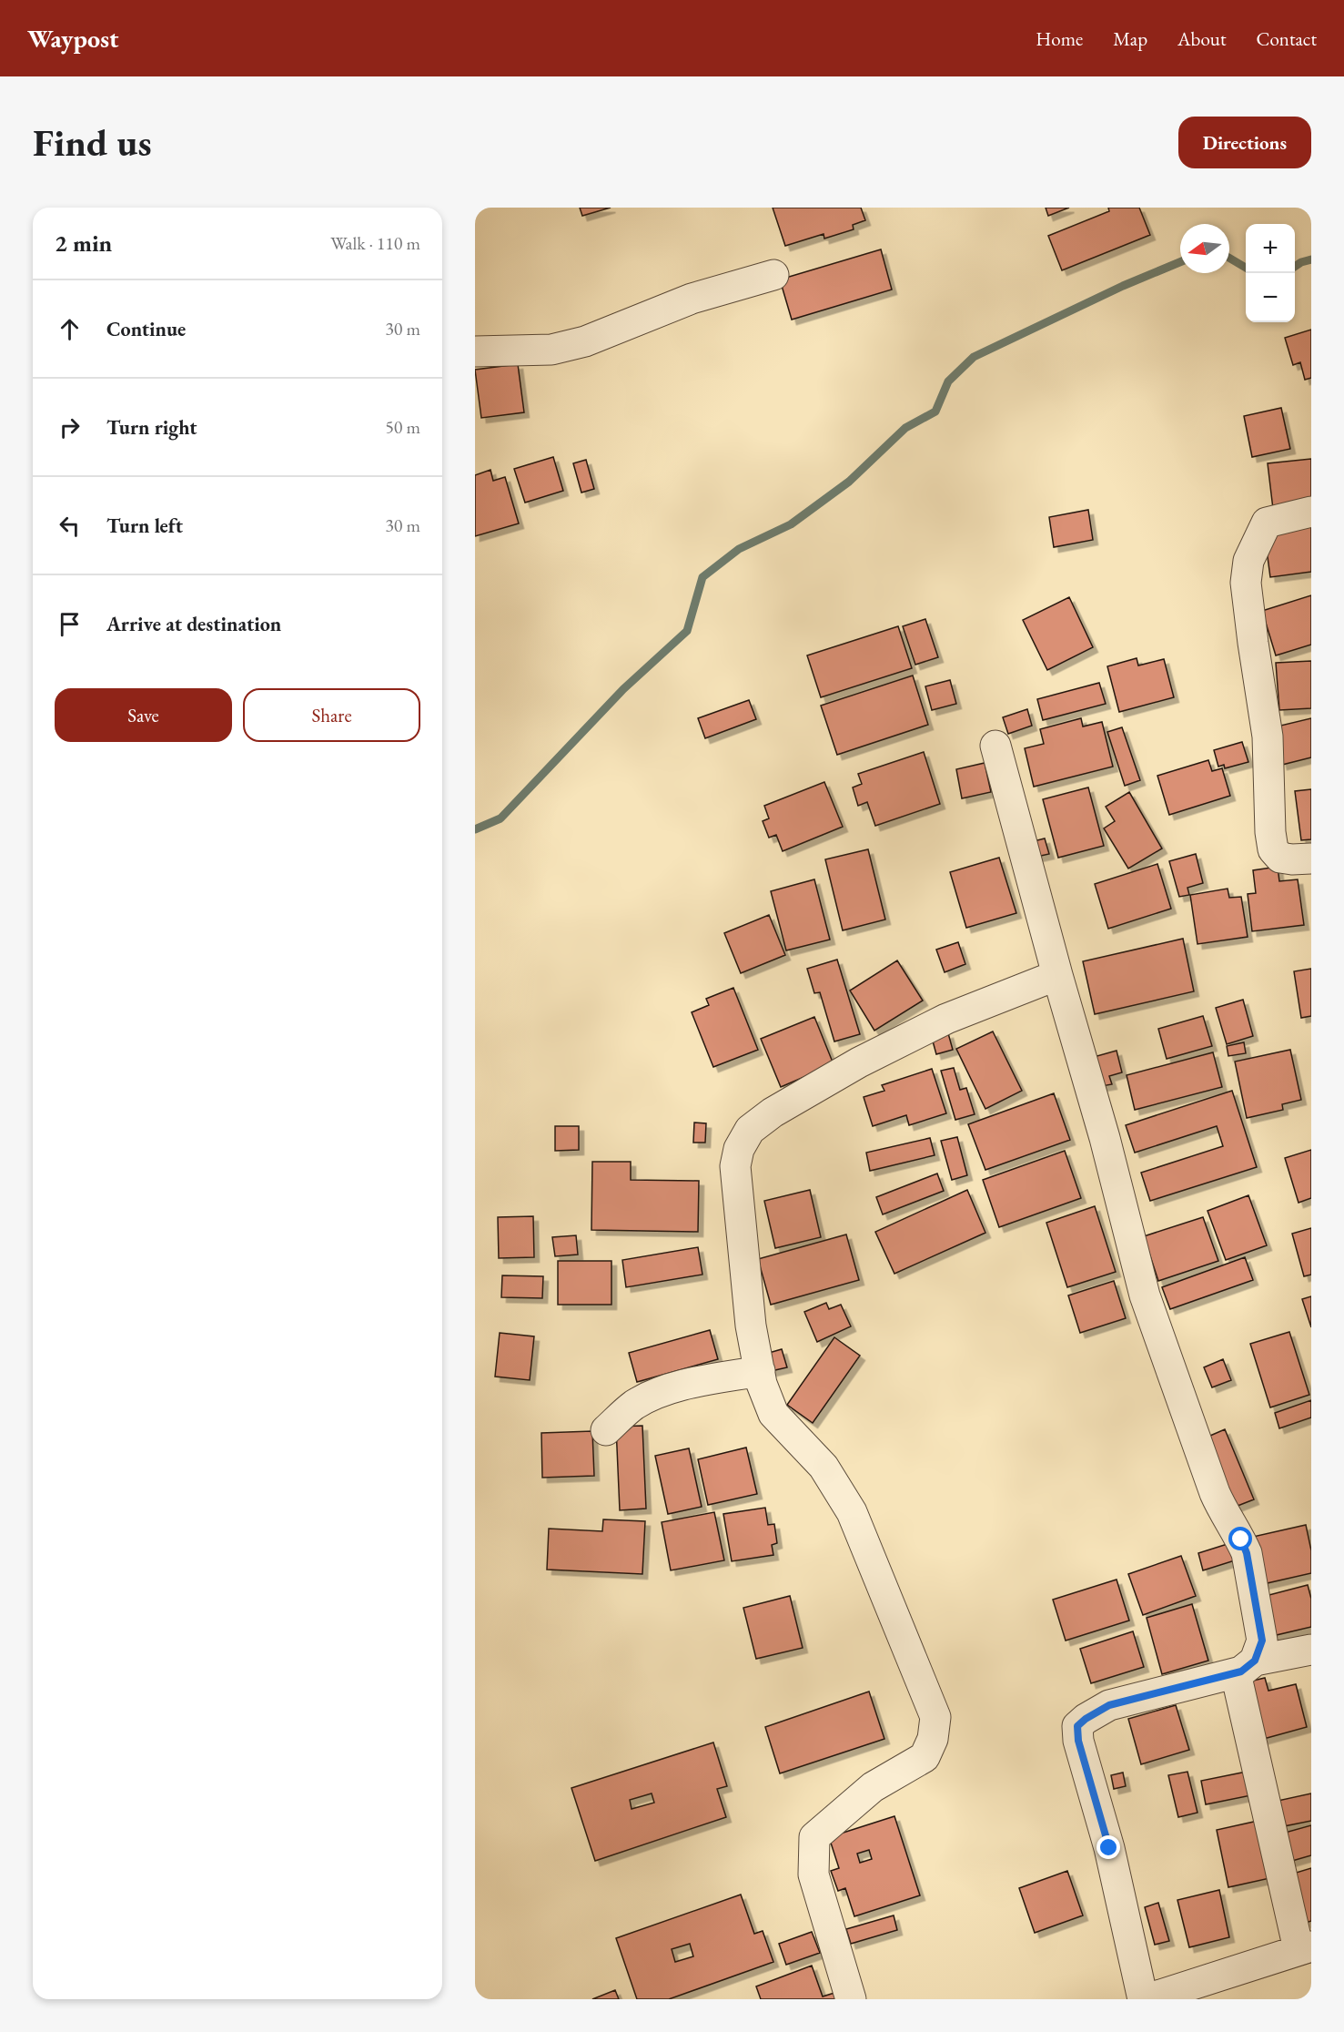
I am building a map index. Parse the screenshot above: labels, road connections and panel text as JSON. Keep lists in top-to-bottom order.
{
  "north": "left",
  "page": {
    "header": "Waypost",
    "nav": [
      "Home",
      "Map",
      "About",
      "Contact"
    ],
    "buttons": [
      "Directions",
      ["Save", "Share"]
    ],
    "title": "Find us",
    "heading": ["2 min", "Walk · 110 m"],
    "map_buttons": ["+", "−"],
    "list": [
      ["Continue", "30 m"],
      ["Turn right", "50 m"],
      ["Turn left", "30 m"],
      "Arrive at destination"
    ]
  }
}
